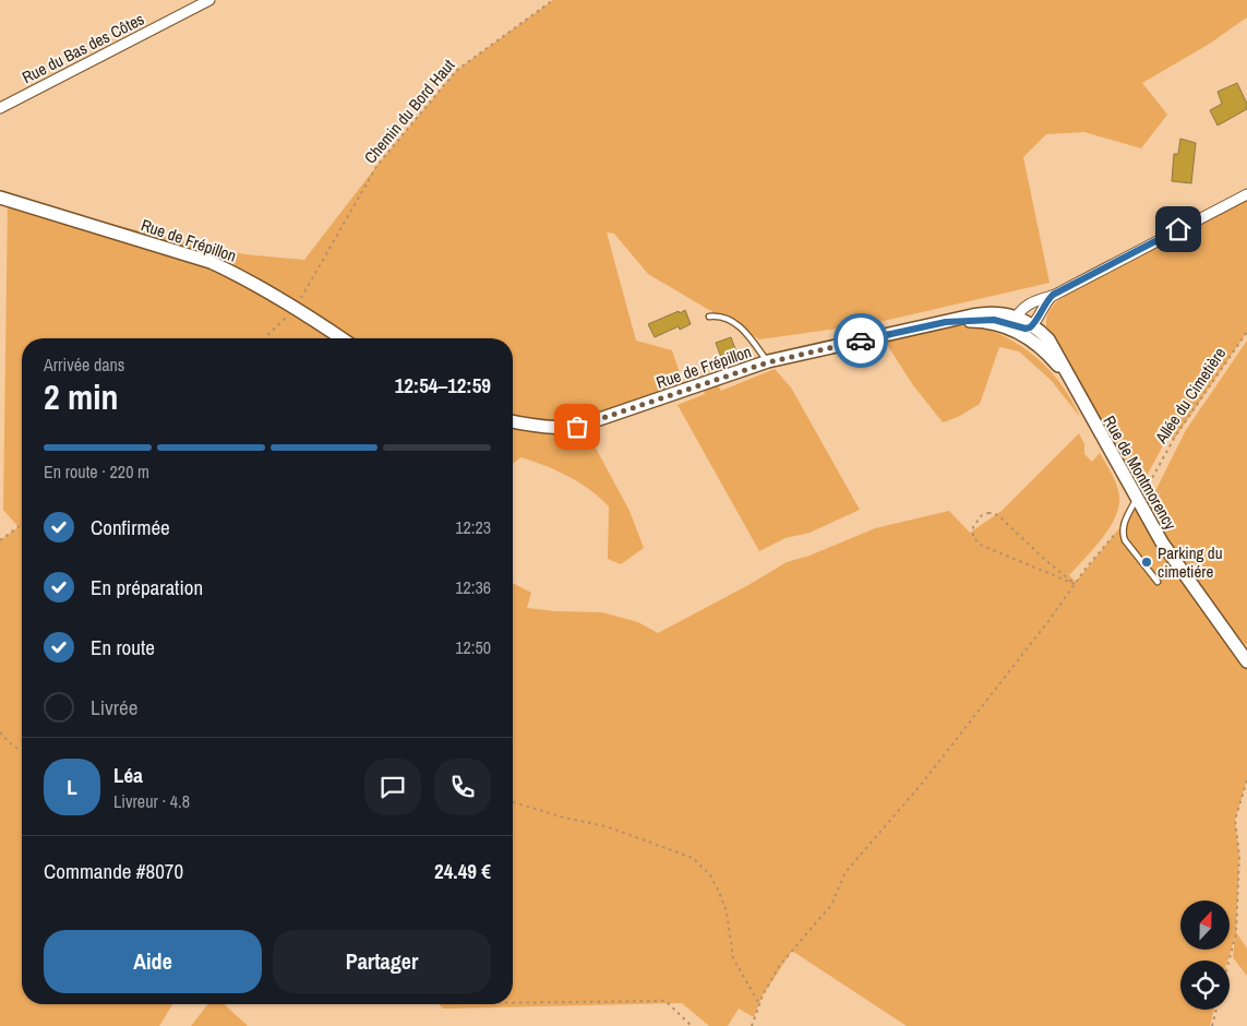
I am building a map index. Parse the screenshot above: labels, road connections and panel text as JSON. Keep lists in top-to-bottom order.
{
  "streets": {
    "street": ["Rue du Bas des Côtes", "Rue de Frépillon", "Rue de Montmorency"],
    "path": ["Chemin du Bord Haut", "Allée du Cimetière"]
  },
  "crossings": [
    ["Chemin du Bord Haut", "Rue de Frépillon"],
    ["Rue de Frépillon", "Rue de Montmorency"],
    ["Allée du Cimetière", "Rue de Montmorency"]
  ],
  "places": ["Parking du cimetiére"],
  "north": "top",
  "page": {
    "heading": ["2 min", "Arrivée dans", "12:54–12:59"],
    "panel": [
      "Léa",
      "Livreur · 4.8",
      "Commande #8070",
      "24.49 €"
    ],
    "bar": "En route · 220 m",
    "list": [
      ["Confirmée", "12:23"],
      ["En préparation", "12:36"],
      ["En route", "12:50"],
      "Livrée"
    ],
    "round": "L",
    "buttons": ["Aide", "Partager"]
  }
}
